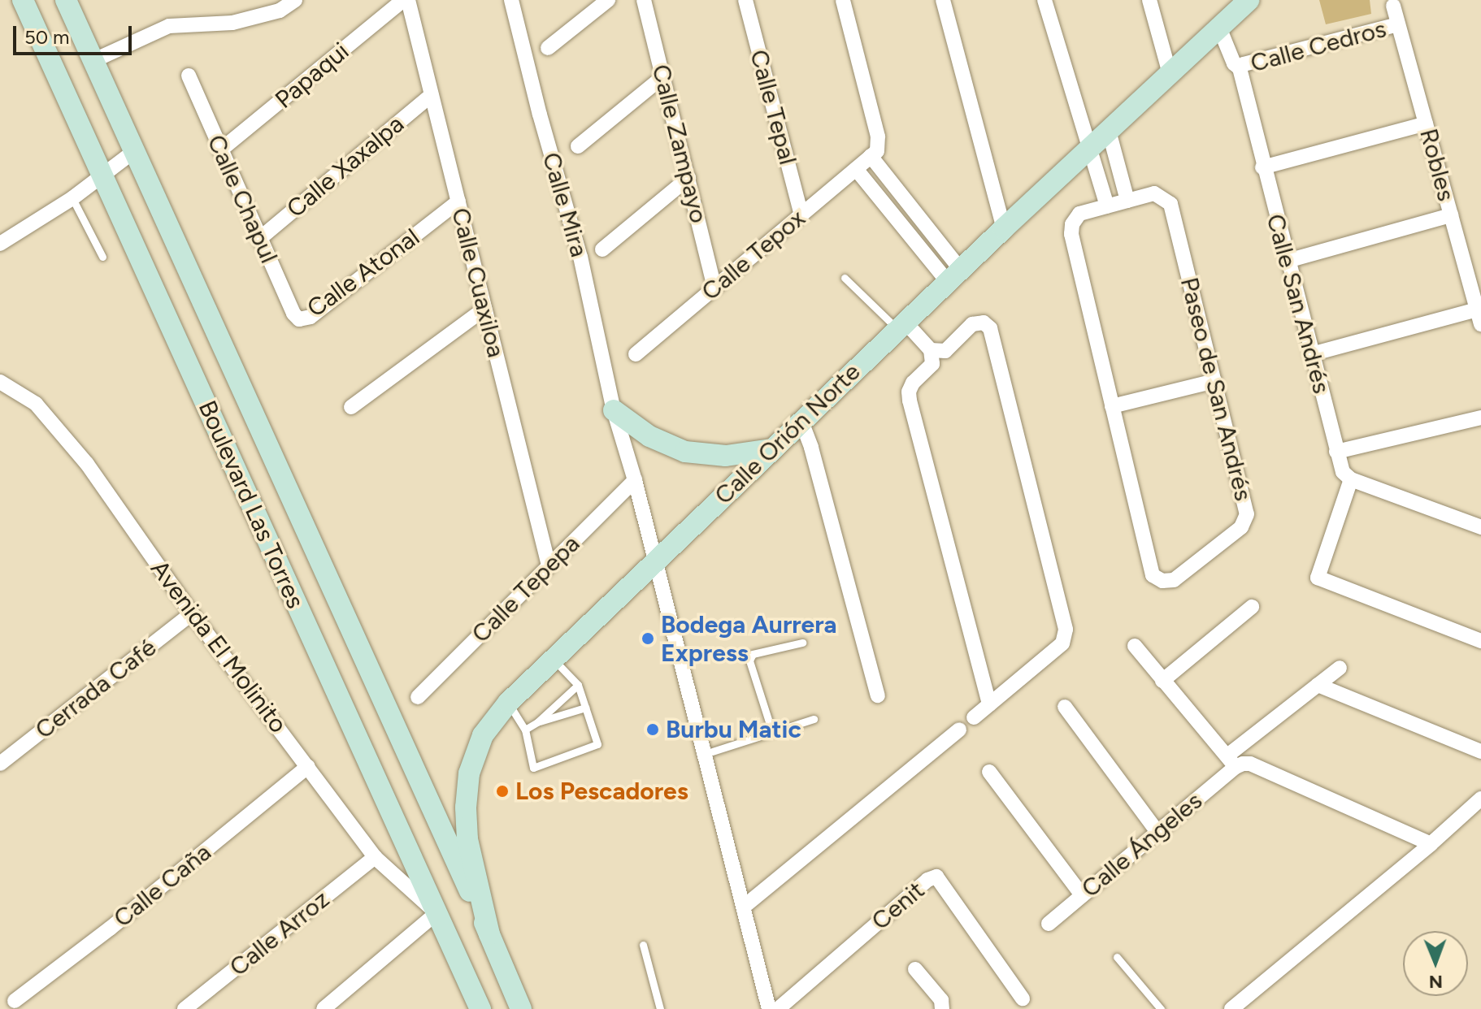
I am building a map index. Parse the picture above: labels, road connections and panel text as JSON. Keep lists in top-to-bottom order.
{
  "streets": {
    "main road": ["Calle Orión Norte", "Boulevard Las Torres"],
    "street": [
      "Calle Cedros",
      "Papaqui",
      "Calle Tepal",
      "Calle Zampayo",
      "Robles",
      "Calle Xaxalpa",
      "Calle Chapul",
      "Calle Mira",
      "Calle Tepox",
      "Calle Atonal",
      "Calle Cuaxiloa",
      "Calle San Andrés",
      "Paseo de San Andrés",
      "Calle Tepepa",
      "Avenida El Molinito",
      "Cerrada Café",
      "Calle Ángeles",
      "Calle Caña",
      "Cenit",
      "Calle Arroz"
    ]
  },
  "crossings": [
    ["Calle Cedros", "Robles"],
    ["Calle Cedros", "Calle San Andrés"],
    ["Papaqui", "Calle Chapul"],
    ["Papaqui", "Calle Cuaxiloa"],
    ["Calle Tepal", "Calle Tepox"],
    ["Calle Zampayo", "Calle Tepox"],
    ["Calle Xaxalpa", "Calle Chapul"],
    ["Calle Xaxalpa", "Calle Cuaxiloa"],
    ["Calle Chapul", "Calle Atonal"],
    ["Calle Mira", "Calle Orión Norte"],
    ["Calle Mira", "Calle Tepepa"],
    ["Calle Atonal", "Calle Cuaxiloa"],
    ["Calle Cuaxiloa", "Calle Tepepa"],
    ["Calle San Andrés", "Calle Orión Norte"],
    ["Calle Orión Norte", "Boulevard Las Torres"],
    ["Boulevard Las Torres", "Avenida El Molinito"],
    ["Avenida El Molinito", "Cerrada Café"],
    ["Avenida El Molinito", "Calle Caña"],
    ["Avenida El Molinito", "Calle Arroz"]
  ],
  "places": ["Bodega Aurrera Express", "Burbu Matic", "Los Pescadores"],
  "scale_bar": "50 m",
  "north": "bottom"
}
